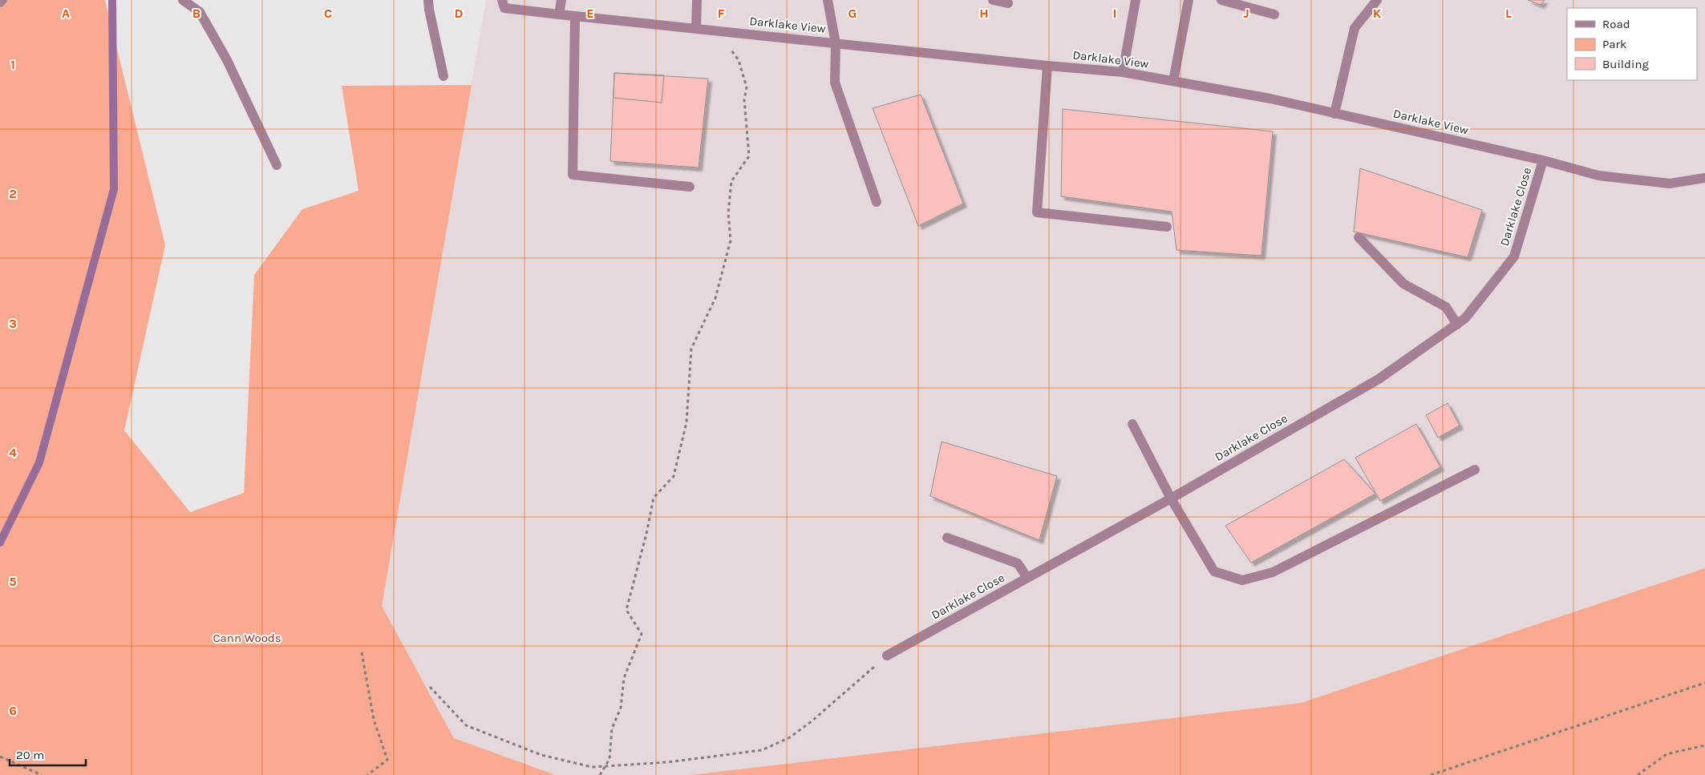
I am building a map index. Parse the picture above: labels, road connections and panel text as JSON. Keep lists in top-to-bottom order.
{
  "streets": {
    "street": ["Darklake View", "Darklake Close"]
  },
  "crossings": [
    ["Darklake View", "Darklake Close"]
  ],
  "parks": ["Cann Woods"],
  "legend": ["Road", "Park", "Building"],
  "scale_bar": "20 m",
  "grid": {
    "columns": [
      "A",
      "B",
      "C",
      "D",
      "E",
      "F",
      "G",
      "H",
      "I",
      "J",
      "K",
      "L"
    ],
    "rows": [
      "1",
      "2",
      "3",
      "4",
      "5",
      "6"
    ]
  }
}
